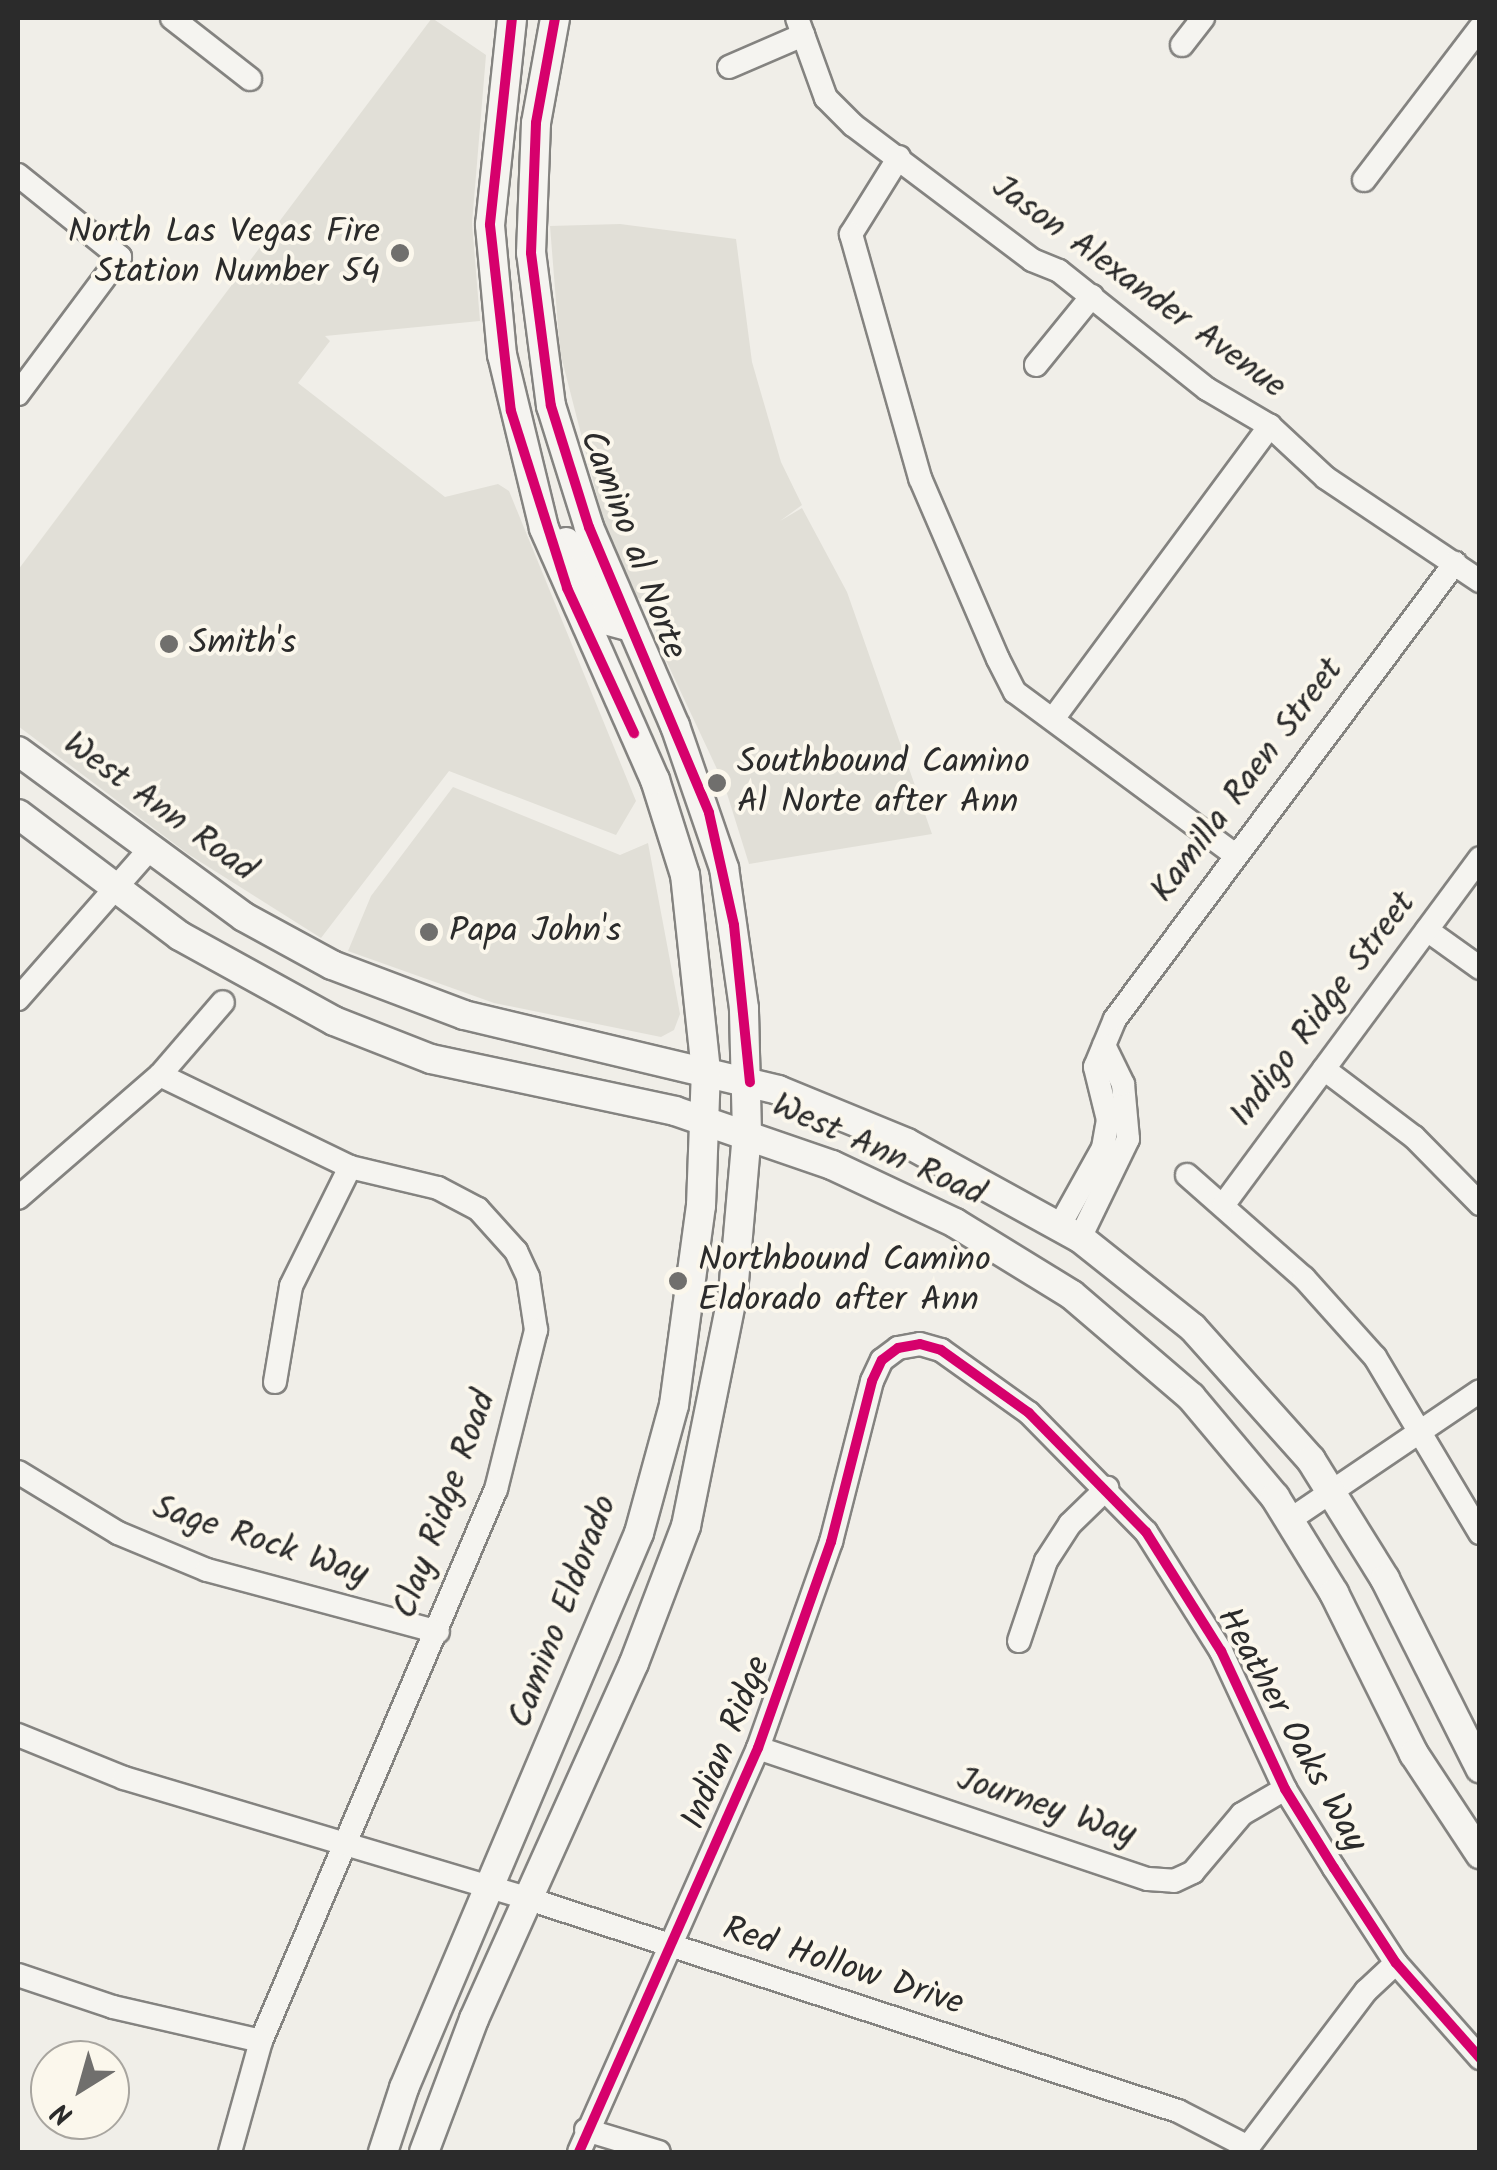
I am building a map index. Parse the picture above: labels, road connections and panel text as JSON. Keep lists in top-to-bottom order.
{
  "streets": {
    "main road": ["Camino al Norte", "West Ann Road", "Camino Eldorado"],
    "street": [
      "Jason Alexander Avenue",
      "Kamilla Raen Street",
      "Indigo Ridge Street",
      "Clay Ridge Road",
      "Sage Rock Way",
      "Heather Oaks Way",
      "Indian Ridge",
      "Journey Way",
      "Red Hollow Drive"
    ]
  },
  "crossings": [
    ["Jason Alexander Avenue", "Kamilla Raen Street"],
    ["Camino al Norte", "West Ann Road"],
    ["Camino al Norte", "Camino Eldorado"],
    ["Kamilla Raen Street", "West Ann Road"],
    ["West Ann Road", "Camino Eldorado"],
    ["Clay Ridge Road", "Sage Rock Way"],
    ["Clay Ridge Road", "Red Hollow Drive"],
    ["Camino Eldorado", "Red Hollow Drive"],
    ["Heather Oaks Way", "Indian Ridge"],
    ["Heather Oaks Way", "Journey Way"],
    ["Heather Oaks Way", "Red Hollow Drive"],
    ["Indian Ridge", "Journey Way"],
    ["Indian Ridge", "Red Hollow Drive"]
  ],
  "places": [
    "North Las Vegas Fire Station Number 54",
    "Smith's",
    "Southbound Camino Al Norte after Ann",
    "Papa John's",
    "Northbound Camino Eldorado after Ann"
  ],
  "north": "bottom left"
}
